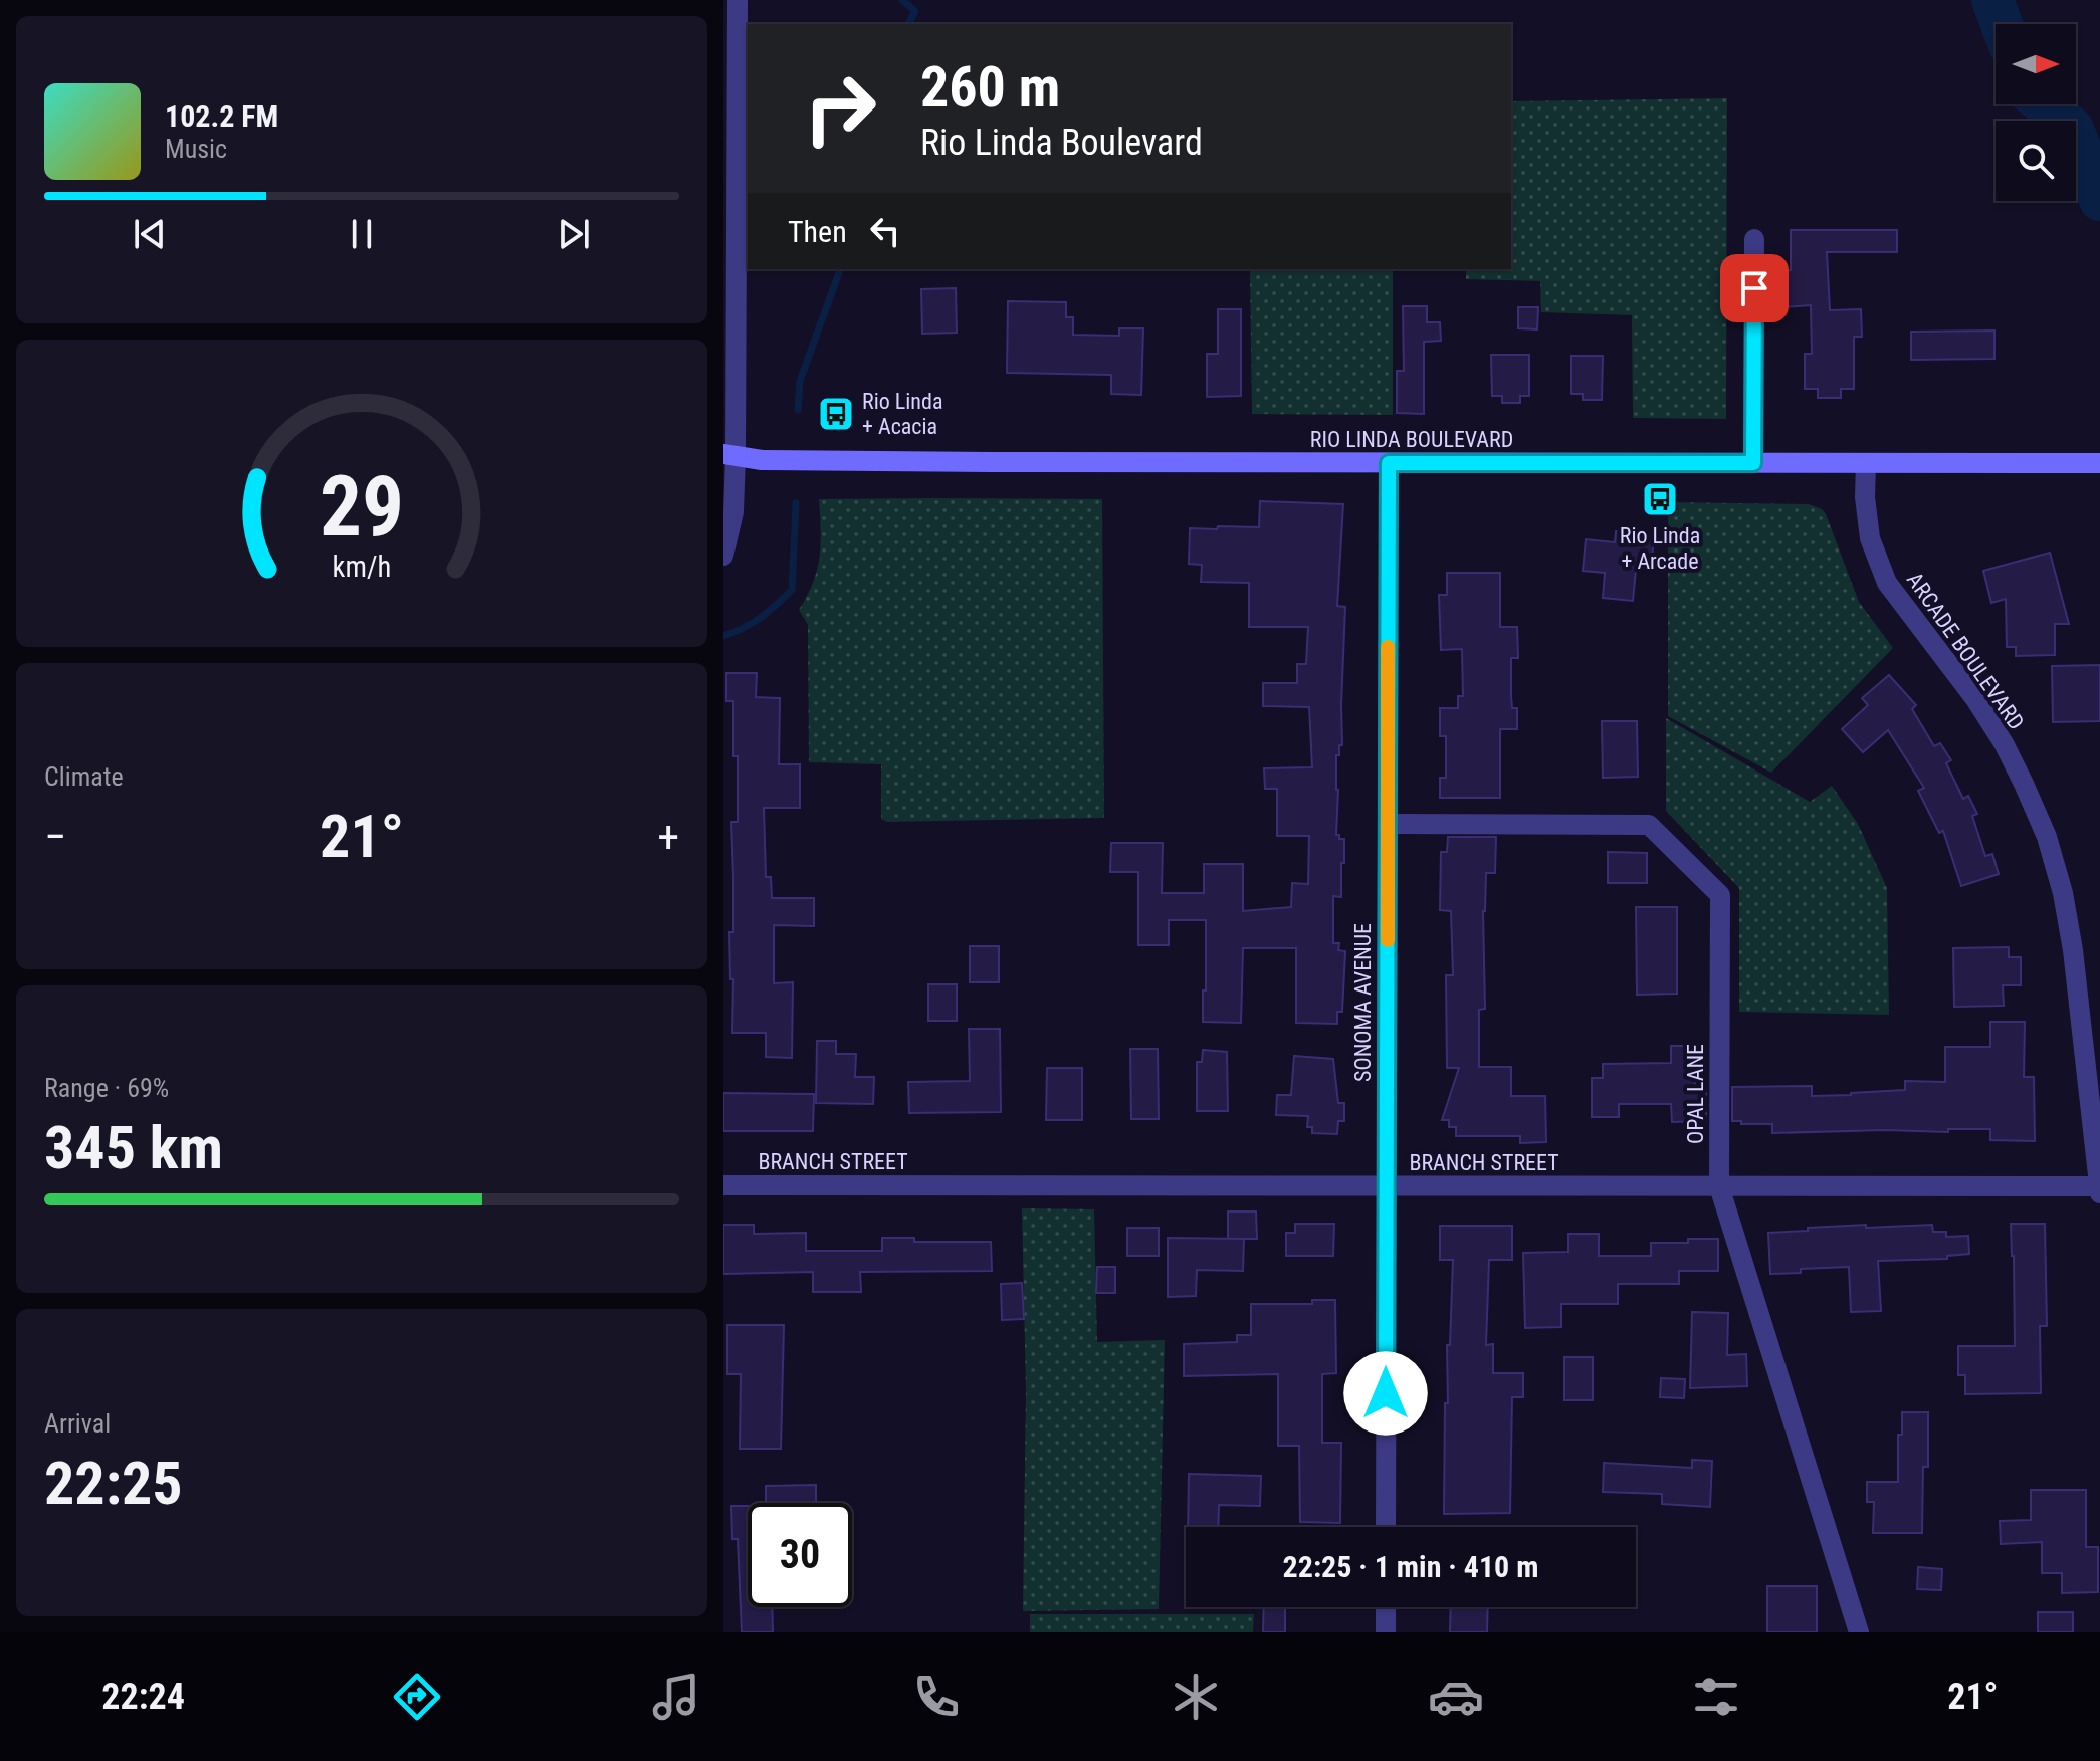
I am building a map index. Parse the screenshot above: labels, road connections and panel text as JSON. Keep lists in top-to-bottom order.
{
  "streets": {
    "main road": ["RIO LINDA BOULEVARD"],
    "street": [
      "ARCADE BOULEVARD",
      "SONOMA AVENUE",
      "OPAL LANE",
      "BRANCH STREET"
    ]
  },
  "crossings": [
    ["RIO LINDA BOULEVARD", "ARCADE BOULEVARD"],
    ["RIO LINDA BOULEVARD", "SONOMA AVENUE"],
    ["ARCADE BOULEVARD", "BRANCH STREET"],
    ["SONOMA AVENUE", "OPAL LANE"],
    ["SONOMA AVENUE", "BRANCH STREET"],
    ["OPAL LANE", "BRANCH STREET"]
  ],
  "places": {
    "bus stop": ["Rio Linda + Acacia", "Rio Linda + Arcade"]
  },
  "north": "right",
  "page": {
    "turn": ["260 m", "Rio Linda Boulevard"],
    "song": ["102.2 FM", "Music"],
    "then": "Then",
    "tile": [
      "Climate",
      ["Range · 69%", "345 km"],
      ["Arrival", "22:25"]
    ],
    "heat": ["−", "21°", "+"],
    "limit": "30",
    "trip": "22:25 · 1 min · 410 m",
    "tabs": ["22:24", "21°"],
    "gauge": ["29", "km/h"]
  }
}
